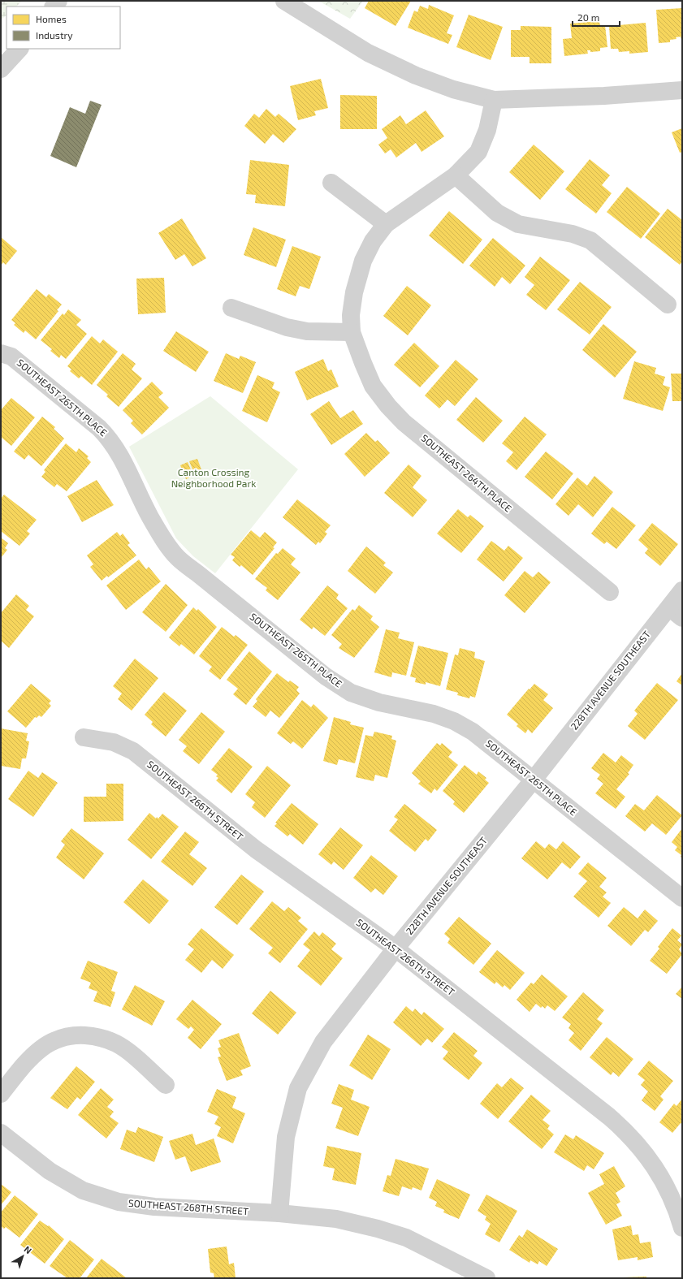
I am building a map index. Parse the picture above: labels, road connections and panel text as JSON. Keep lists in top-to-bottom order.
{
  "streets": {
    "street": [
      "SOUTHEAST 265TH PLACE",
      "SOUTHEAST 264TH PLACE",
      "228TH AVENUE SOUTHEAST",
      "SOUTHEAST 266TH STREET",
      "SOUTHEAST 268TH STREET"
    ]
  },
  "crossings": [
    ["SOUTHEAST 265TH PLACE", "228TH AVENUE SOUTHEAST"],
    ["228TH AVENUE SOUTHEAST", "SOUTHEAST 266TH STREET"],
    ["228TH AVENUE SOUTHEAST", "SOUTHEAST 268TH STREET"]
  ],
  "parks": ["Canton Crossing Neighborhood Park"],
  "legend": ["Homes", "Industry"],
  "scale_bar": "20 m",
  "north": "top right"
}
